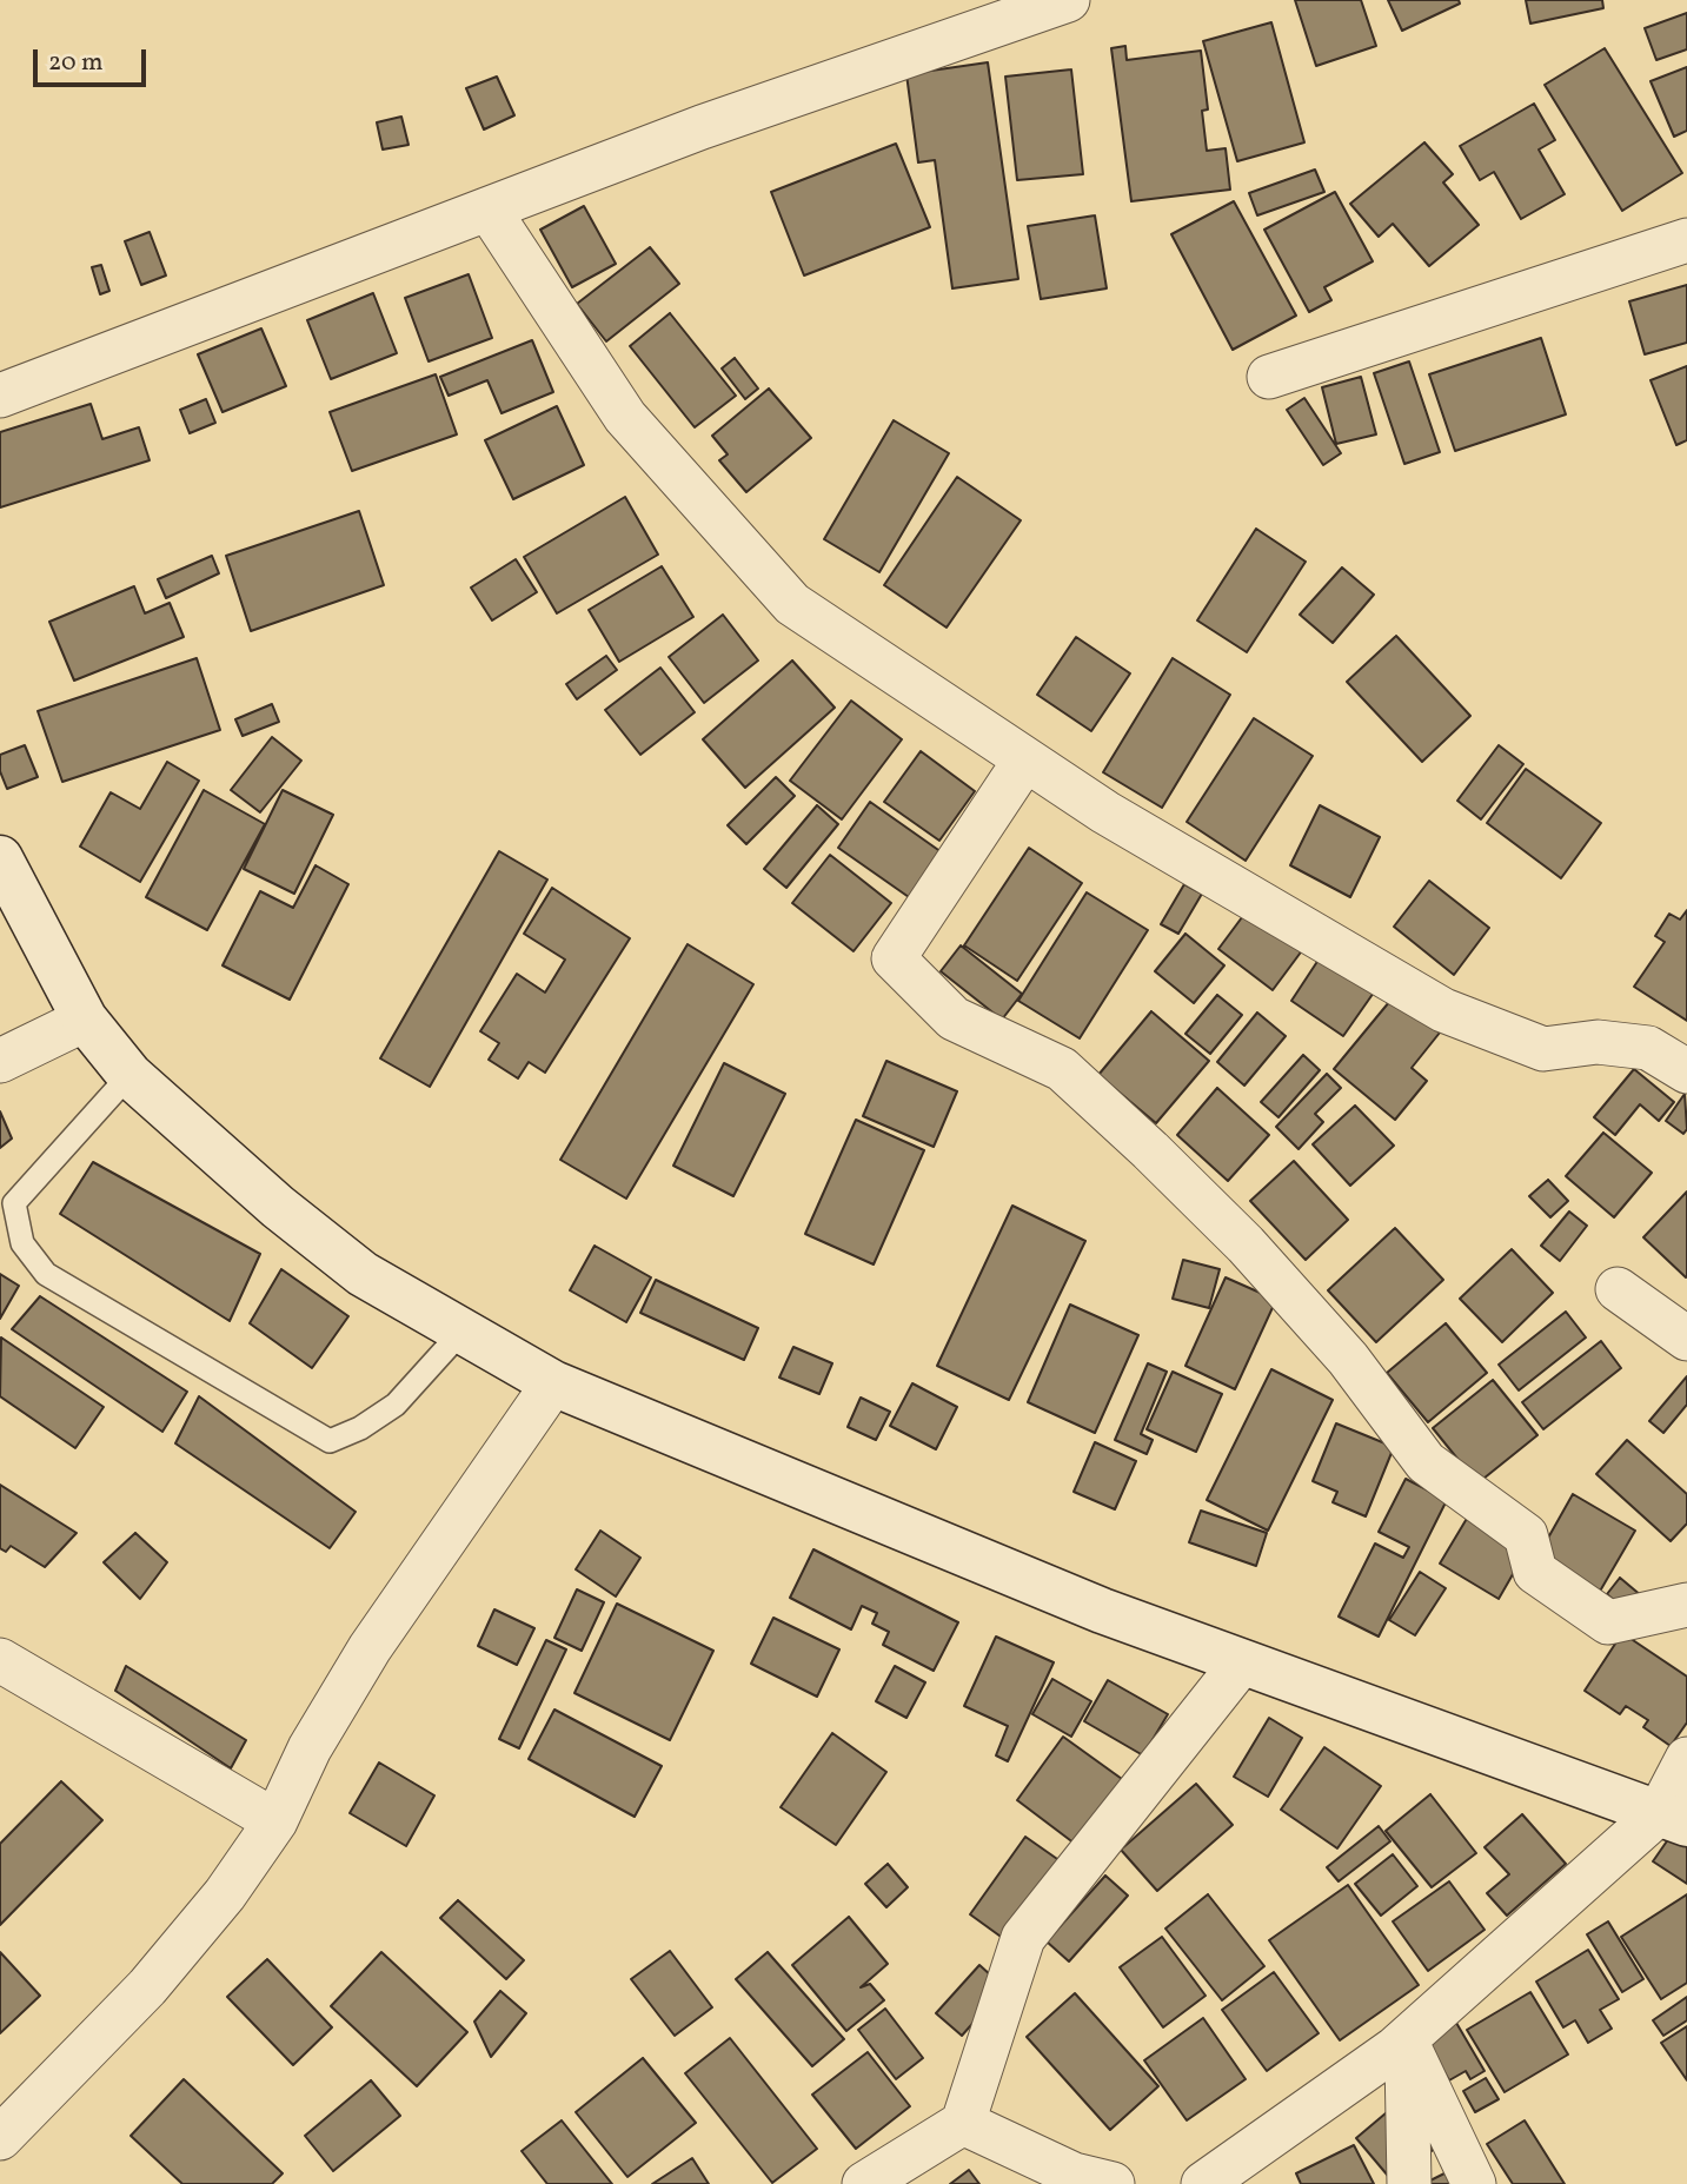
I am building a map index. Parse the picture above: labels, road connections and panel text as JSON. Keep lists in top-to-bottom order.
{
  "scale_bar": "20 m"
}
